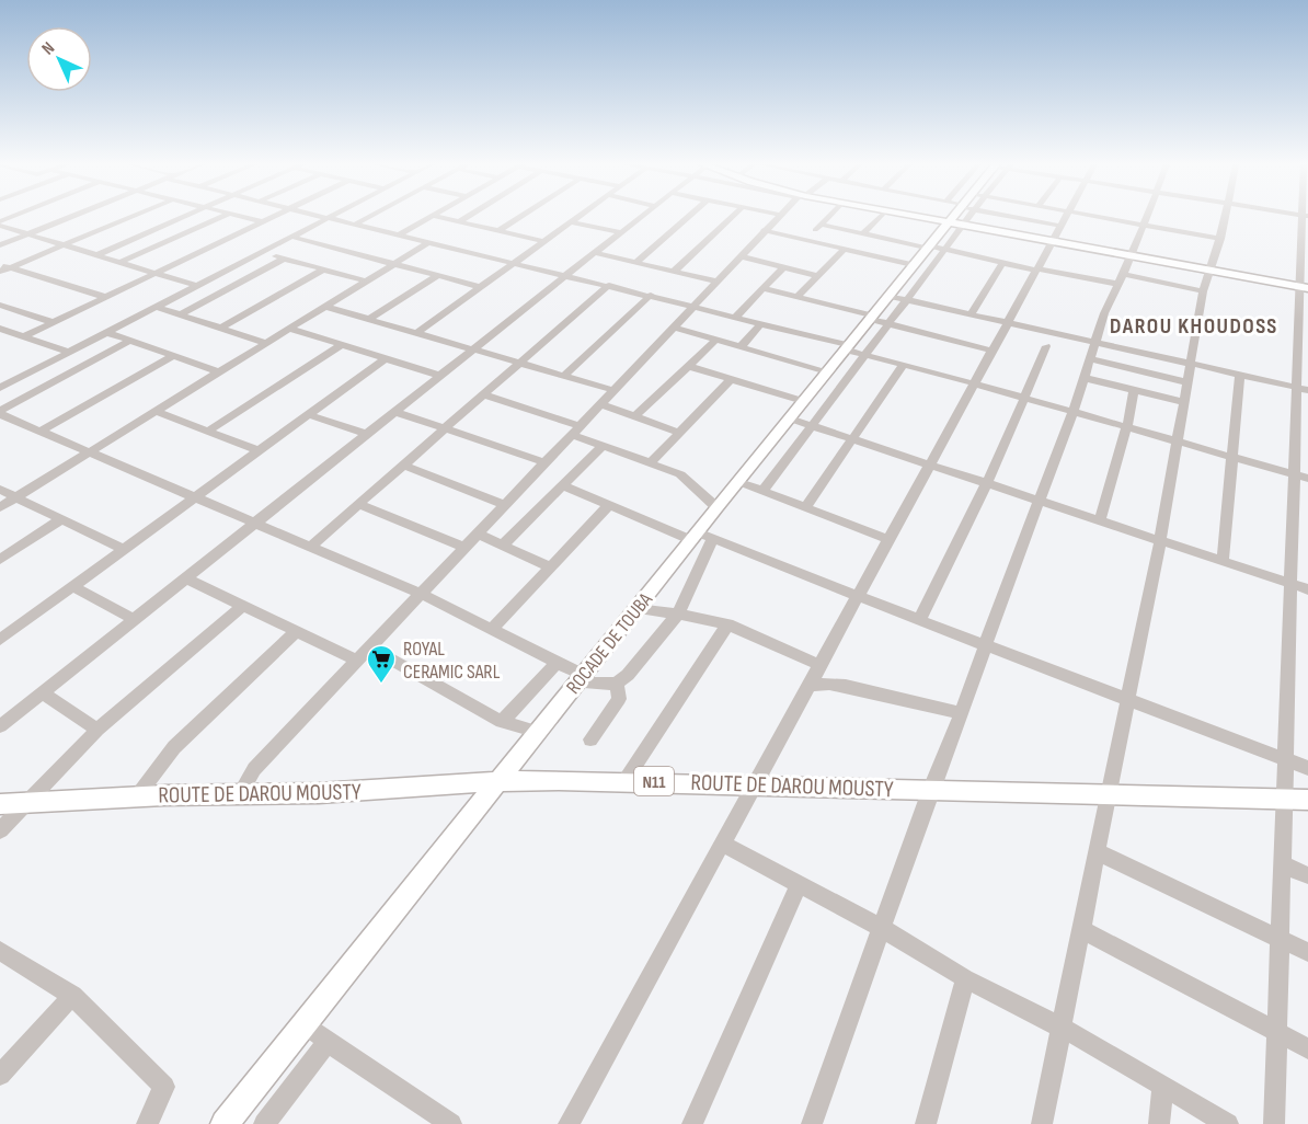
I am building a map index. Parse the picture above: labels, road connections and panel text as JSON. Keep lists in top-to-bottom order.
{
  "streets": {
    "main road": ["ROCADE DE TOUBA", "N11", "ROUTE DE DAROU MOUSTY"]
  },
  "crossings": [
    ["ROCADE DE TOUBA", "ROUTE DE DAROU MOUSTY"]
  ],
  "districts": ["DAROU KHOUDOSS"],
  "places": {
    "supermarket": ["ROYAL CERAMIC SARL"]
  },
  "north": "top left"
}
